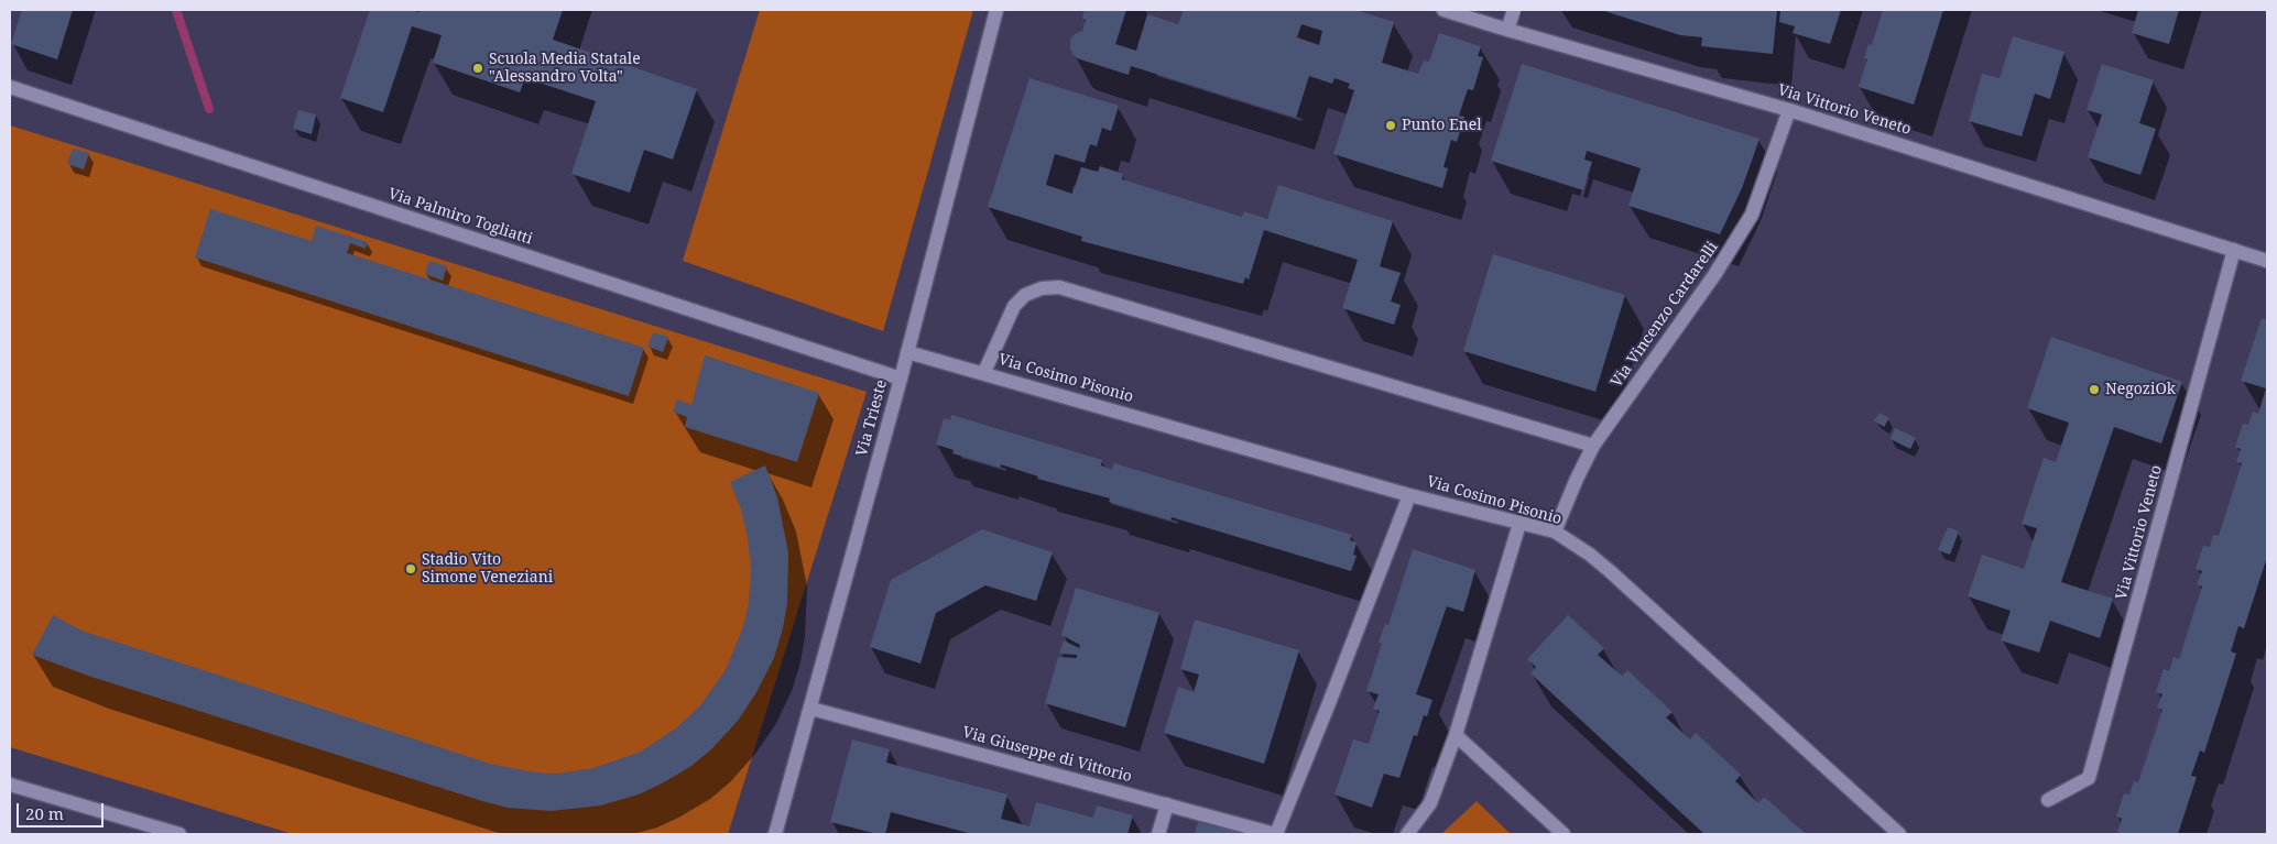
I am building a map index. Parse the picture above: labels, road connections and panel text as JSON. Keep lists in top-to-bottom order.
{
  "streets": {
    "street": [
      "Via Vittorio Veneto",
      "Via Palmiro Togliatti",
      "Via Vincenzo Cardarelli",
      "Via Cosimo Pisonio",
      "Via Trieste",
      "Via Giuseppe di Vittorio"
    ]
  },
  "crossings": [
    ["Via Vittorio Veneto", "Via Vincenzo Cardarelli"],
    ["Via Palmiro Togliatti", "Via Trieste"],
    ["Via Vincenzo Cardarelli", "Via Cosimo Pisonio"],
    ["Via Cosimo Pisonio", "Via Trieste"],
    ["Via Cosimo Pisonio", "Via Giuseppe di Vittorio"],
    ["Via Trieste", "Via Giuseppe di Vittorio"]
  ],
  "places": [
    "Scuola Media Statale \"Alessandro Volta\"",
    "Punto Enel",
    "NegoziOk",
    "Stadio Vito Simone Veneziani"
  ],
  "scale_bar": "20 m"
}
